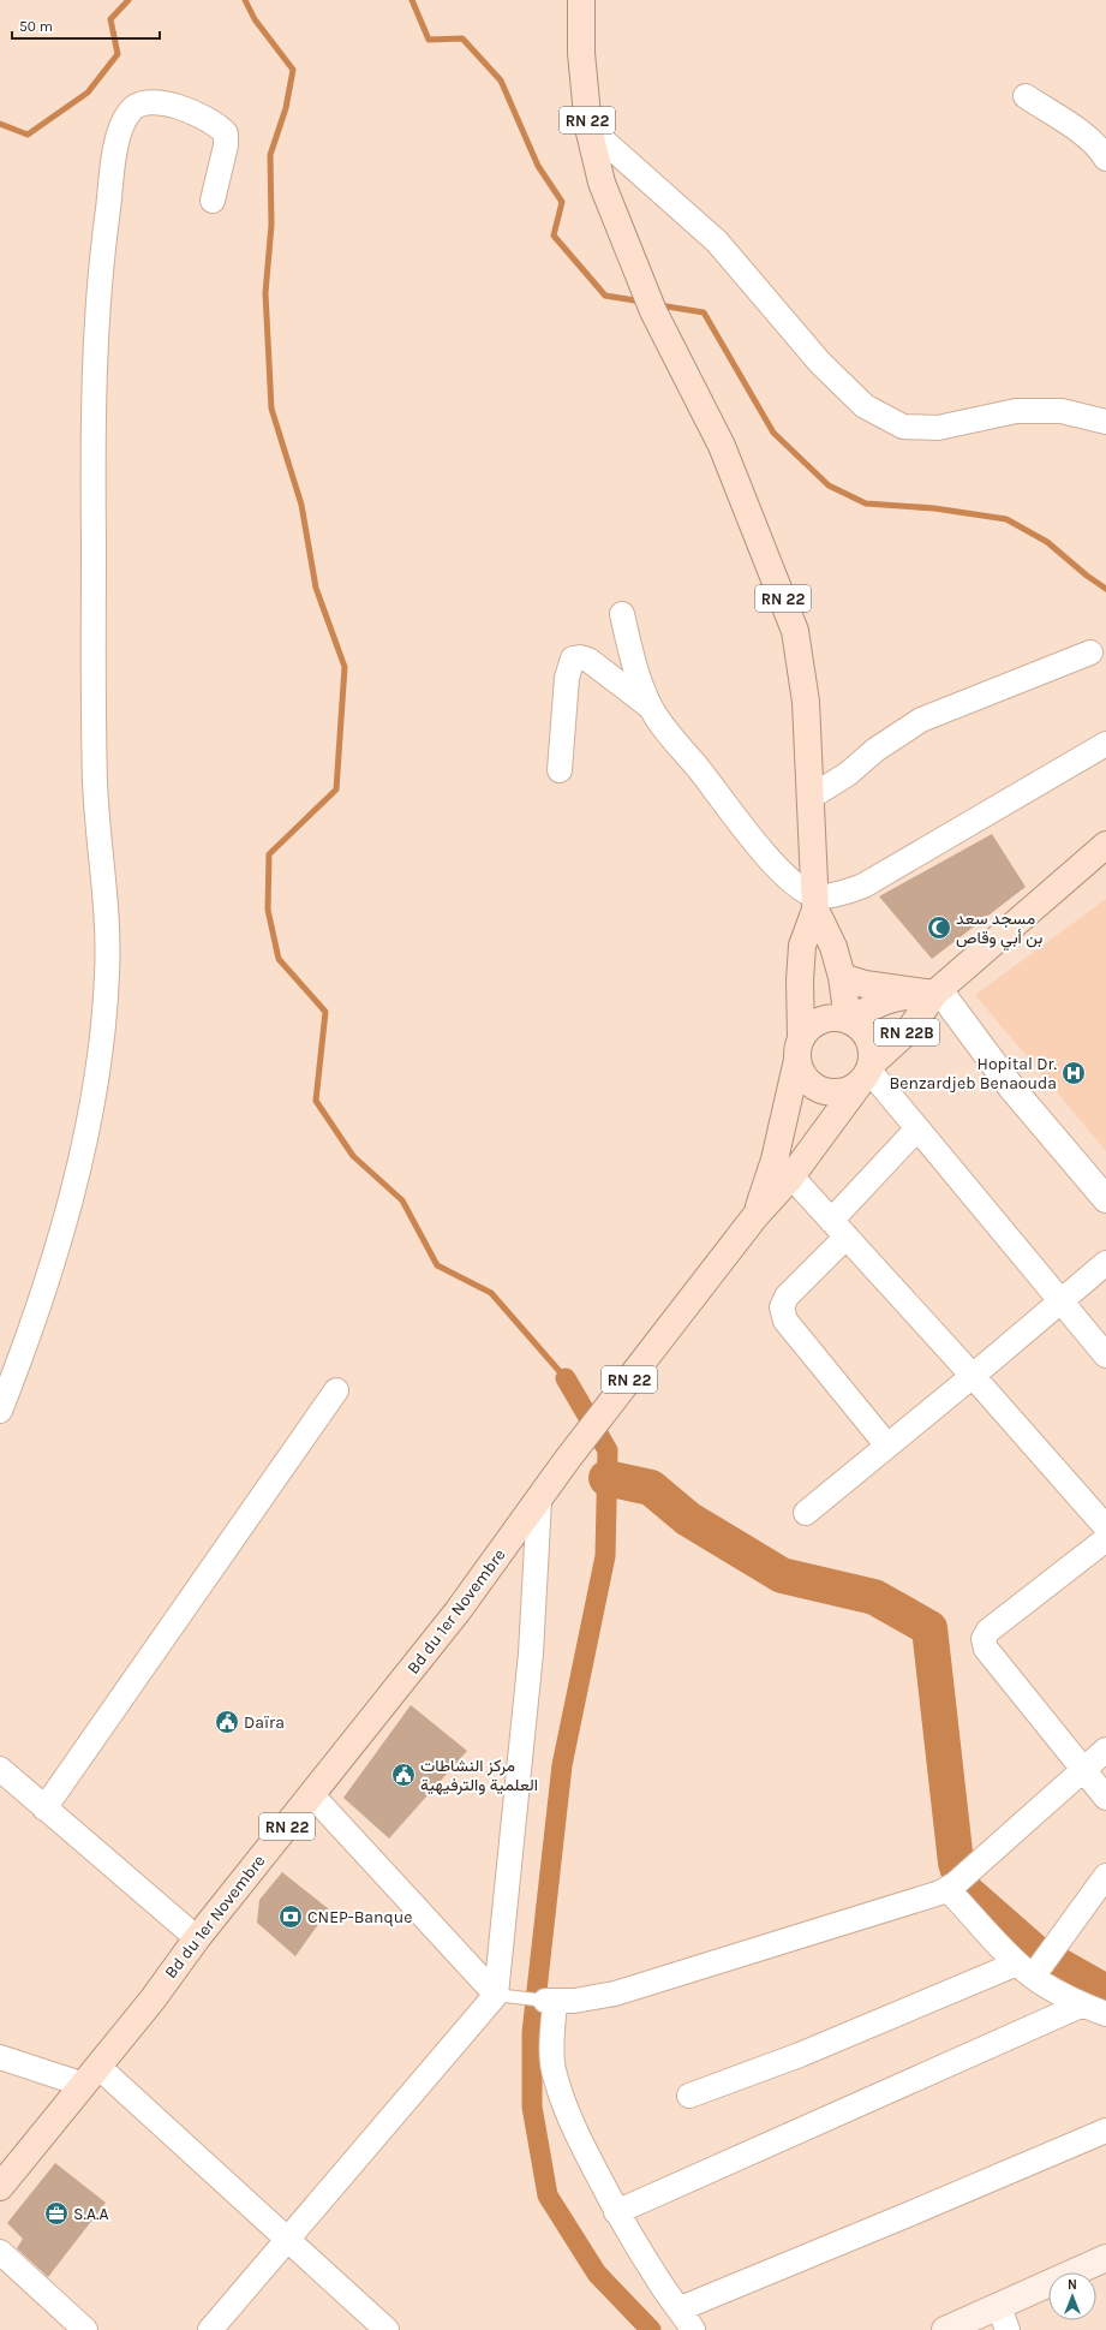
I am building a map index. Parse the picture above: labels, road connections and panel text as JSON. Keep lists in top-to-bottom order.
{
  "streets": {
    "main road": ["RN 22", "RN 22B", "Bd du 1er Novembre"]
  },
  "crossings": [
    ["RN 22", "RN 22B"],
    ["RN 22", "Bd du 1er Novembre"]
  ],
  "places": {
    "mosque": ["مسجد سعد بن أبي وقاص"],
    "hospital": ["Hopital Dr. Benzardjeb Benaouda"],
    "public building": ["Daïra", "مركز النشاطات العلمية والترفيهية"],
    "bank": ["CNEP-Banque"],
    "office": ["S.A.A"]
  },
  "scale_bar": "50 m",
  "north": "top"
}
